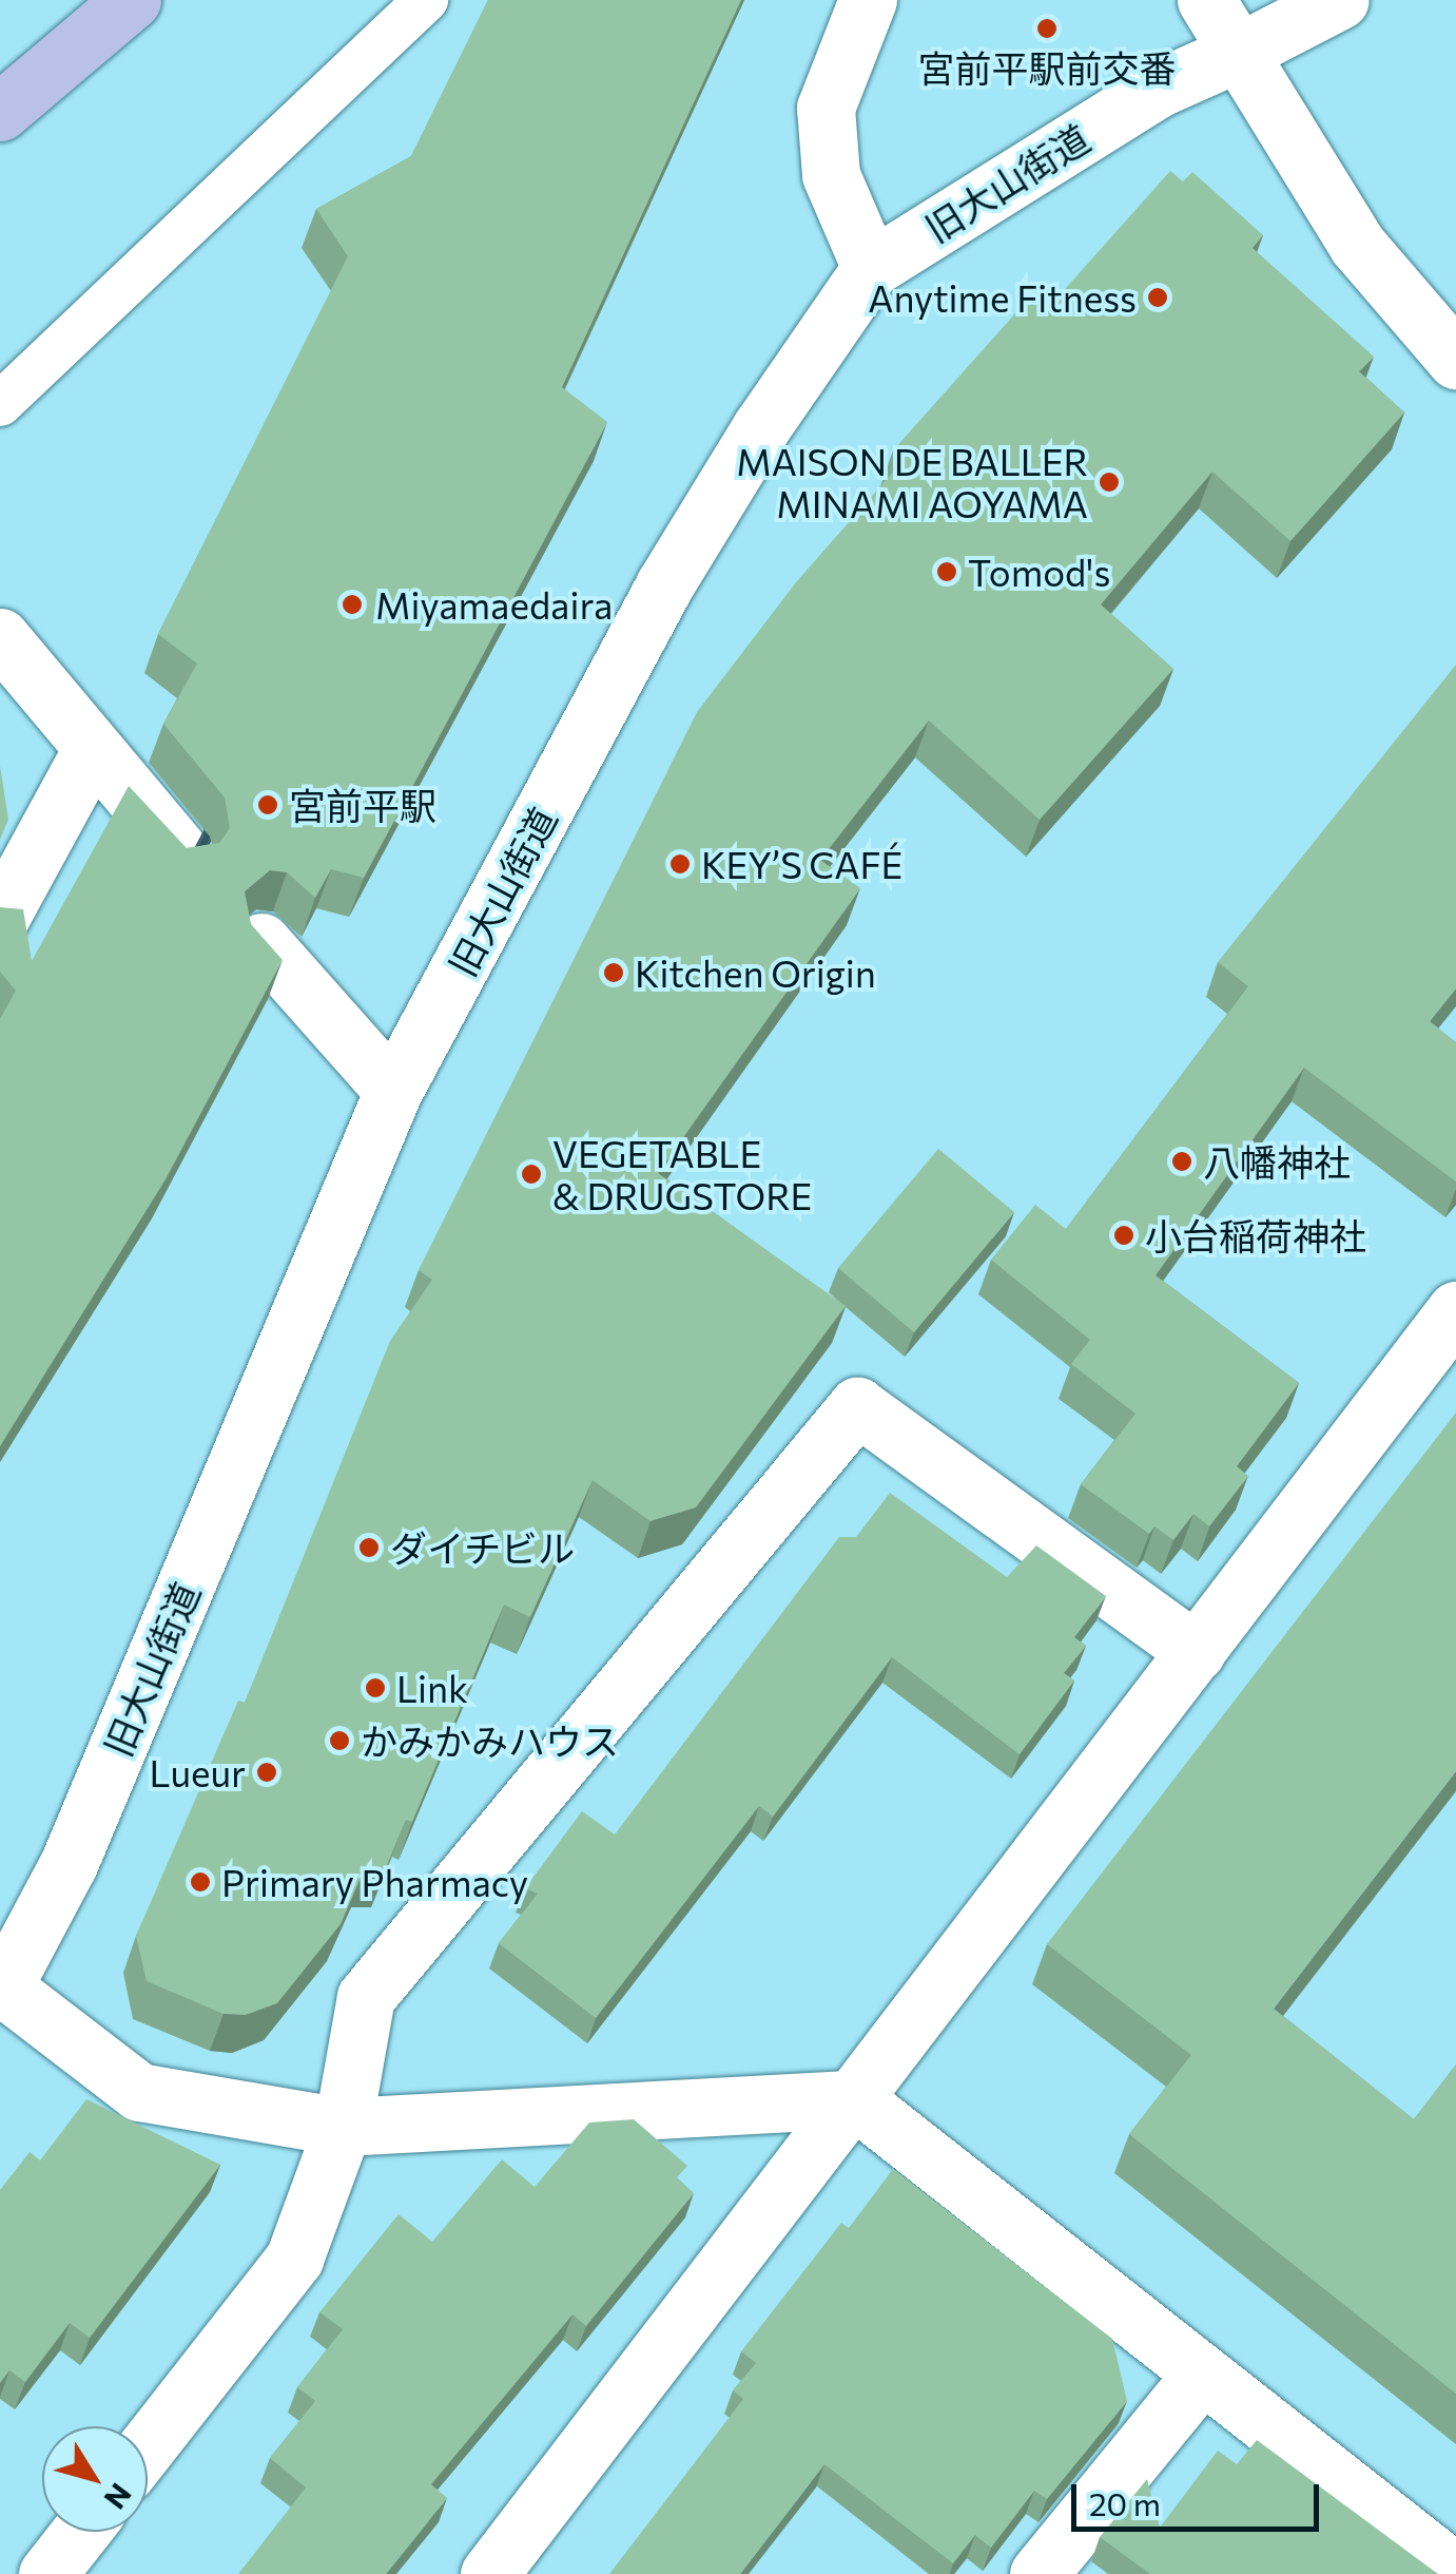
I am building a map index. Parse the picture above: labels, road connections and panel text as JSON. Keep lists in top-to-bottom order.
{
  "streets": {
    "street": ["旧大山街道"]
  },
  "places": [
    "宮前平駅前交番",
    "Anytime Fitness",
    "MAISON DE BALLER MINAMI AOYAMA",
    "Tomod's",
    "Miyamaedaira",
    "宮前平駅",
    "KEY’S CAFÉ",
    "Kitchen Origin",
    "八幡神社",
    "VEGETABLE & DRUGSTORE",
    "小台稲荷神社",
    "ダイチビル",
    "Link",
    "かみかみハウス",
    "Lueur",
    "Primary Pharmacy"
  ],
  "scale_bar": "20 m",
  "north": "bottom right"
}
